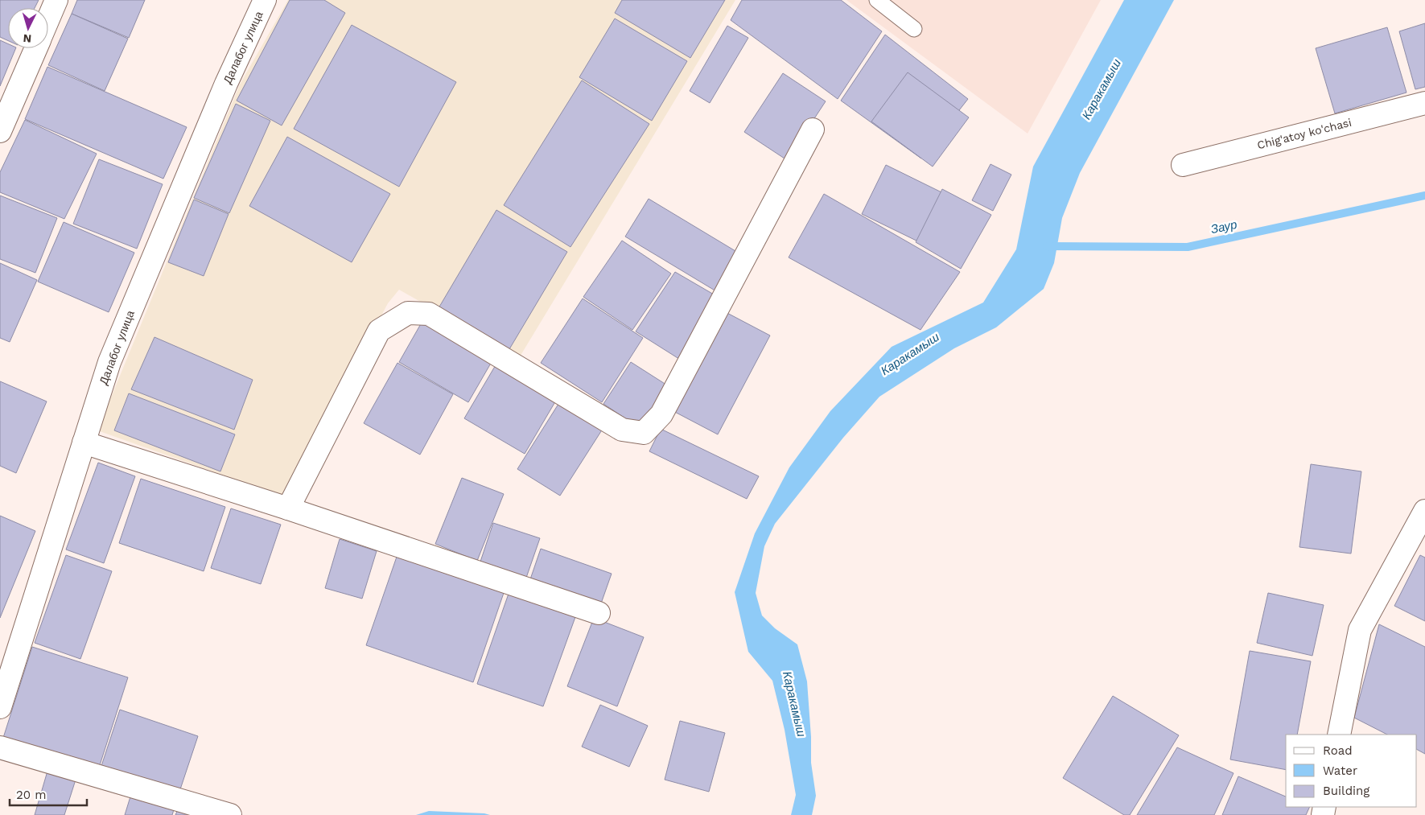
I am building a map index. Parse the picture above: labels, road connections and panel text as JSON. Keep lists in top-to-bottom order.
{
  "streets": {
    "street": ["Далабог улица", "Chig'atoy ko'chasi"]
  },
  "water": ["Каракамыш", "Заур"],
  "legend": ["Road", "Water", "Building"],
  "scale_bar": "20 m",
  "north": "bottom"
}
